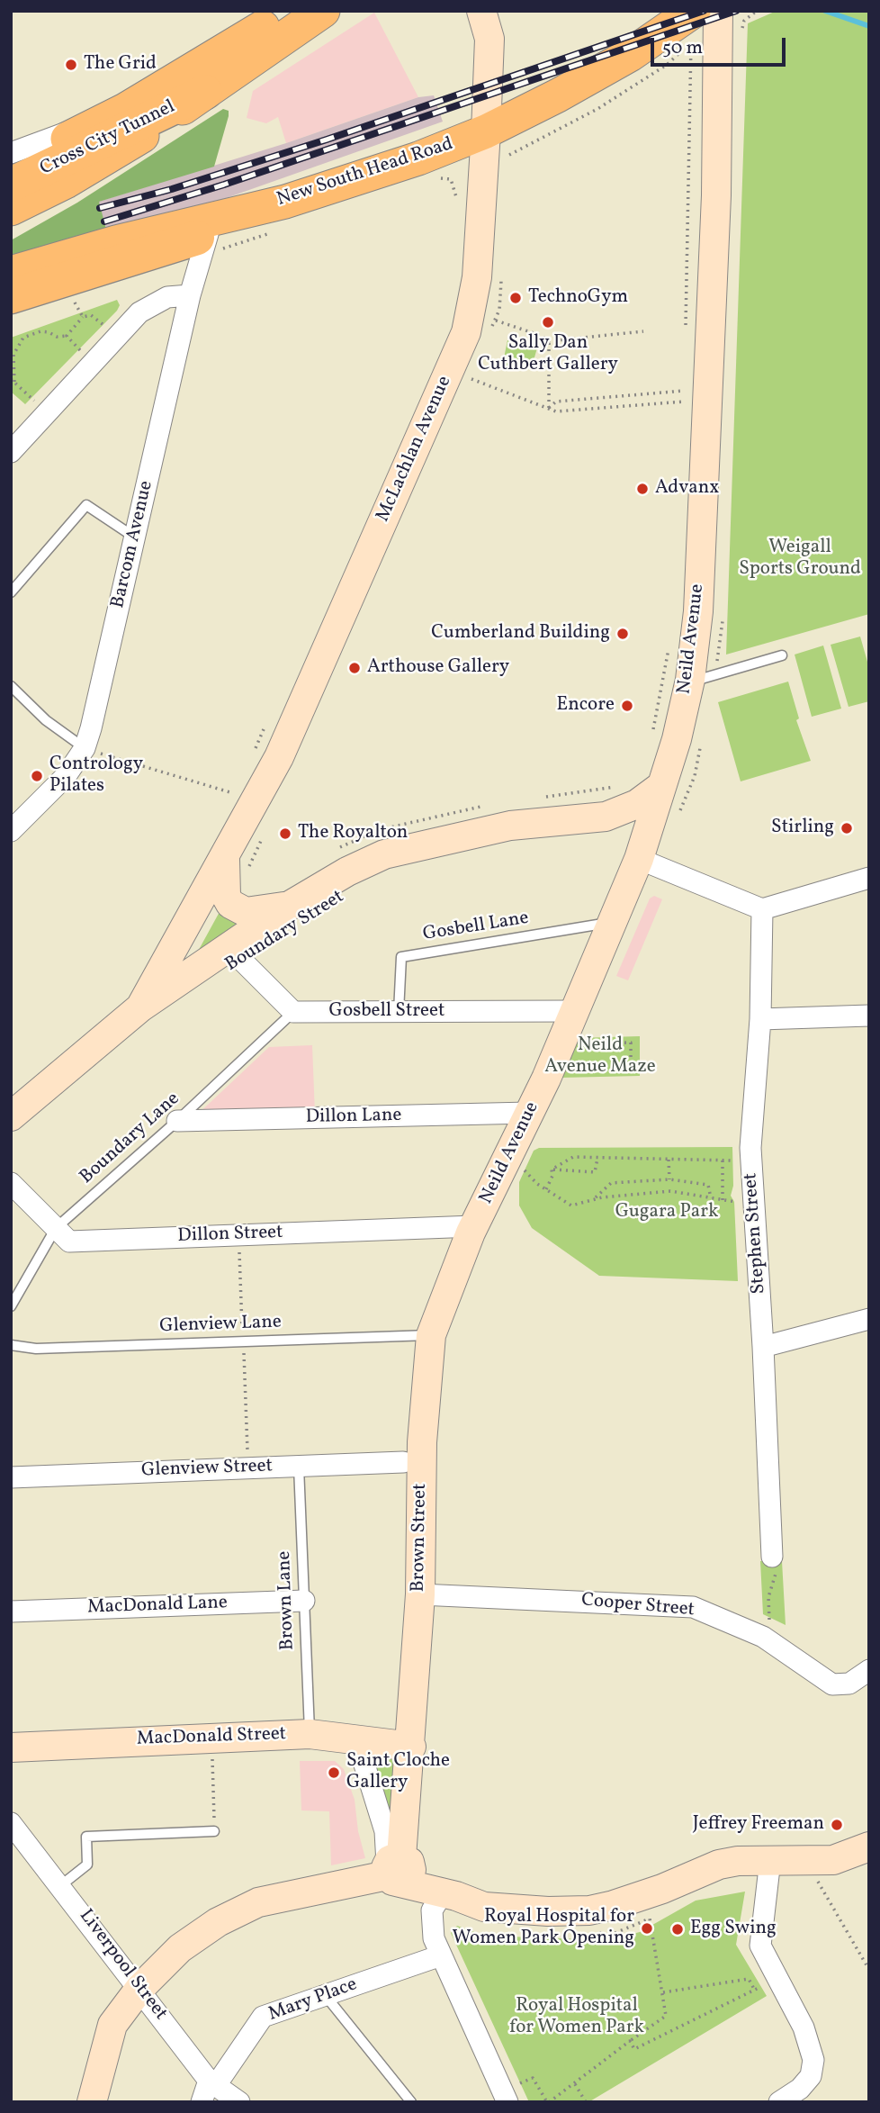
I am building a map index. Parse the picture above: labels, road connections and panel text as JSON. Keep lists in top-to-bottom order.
{
  "streets": {
    "highway": ["Cross City Tunnel"],
    "main road": [
      "New South Head Road",
      "McLachlan Avenue",
      "Neild Avenue",
      "Boundary Street",
      "Brown Street",
      "MacDonald Street"
    ],
    "street": [
      "Barcom Avenue",
      "Gosbell Street",
      "Dillon Lane",
      "Stephen Street",
      "Dillon Street",
      "Glenview Street",
      "MacDonald Lane",
      "Cooper Street",
      "Liverpool Street",
      "Mary Place"
    ],
    "lane": [
      "Gosbell Lane",
      "Boundary Lane",
      "Glenview Lane",
      "Brown Lane"
    ]
  },
  "crossings": [
    ["New South Head Road", "McLachlan Avenue"],
    ["McLachlan Avenue", "Boundary Street"],
    ["Neild Avenue", "Gosbell Lane"],
    ["Neild Avenue", "Boundary Street"],
    ["Neild Avenue", "Gosbell Street"],
    ["Neild Avenue", "Dillon Lane"],
    ["Neild Avenue", "Dillon Street"],
    ["Neild Avenue", "Brown Street"],
    ["Gosbell Lane", "Gosbell Street"],
    ["Gosbell Street", "Boundary Lane"],
    ["Dillon Lane", "Boundary Lane"],
    ["Boundary Lane", "Dillon Street"],
    ["Dillon Street", "Brown Street"],
    ["Glenview Lane", "Brown Street"],
    ["Glenview Street", "Brown Lane"],
    ["Brown Street", "Cooper Street"],
    ["Brown Street", "MacDonald Street"],
    ["Brown Lane", "MacDonald Lane"],
    ["Brown Lane", "MacDonald Street"],
    ["Liverpool Street", "Mary Place"]
  ],
  "parks": [
    "Weigall Sports Ground",
    "Neild Avenue Maze",
    "Gugara Park",
    "Royal Hospital for Women Park"
  ],
  "places": [
    "The Grid",
    "TechnoGym",
    "Sally Dan Cuthbert Gallery",
    "Advanx",
    "Cumberland Building",
    "Arthouse Gallery",
    "Encore",
    "Contrology Pilates",
    "Stirling",
    "The Royalton",
    "Saint Cloche Gallery",
    "Jeffrey Freeman",
    "Royal Hospital for Women Park Opening",
    "Egg Swing"
  ],
  "scale_bar": "50 m"
}
